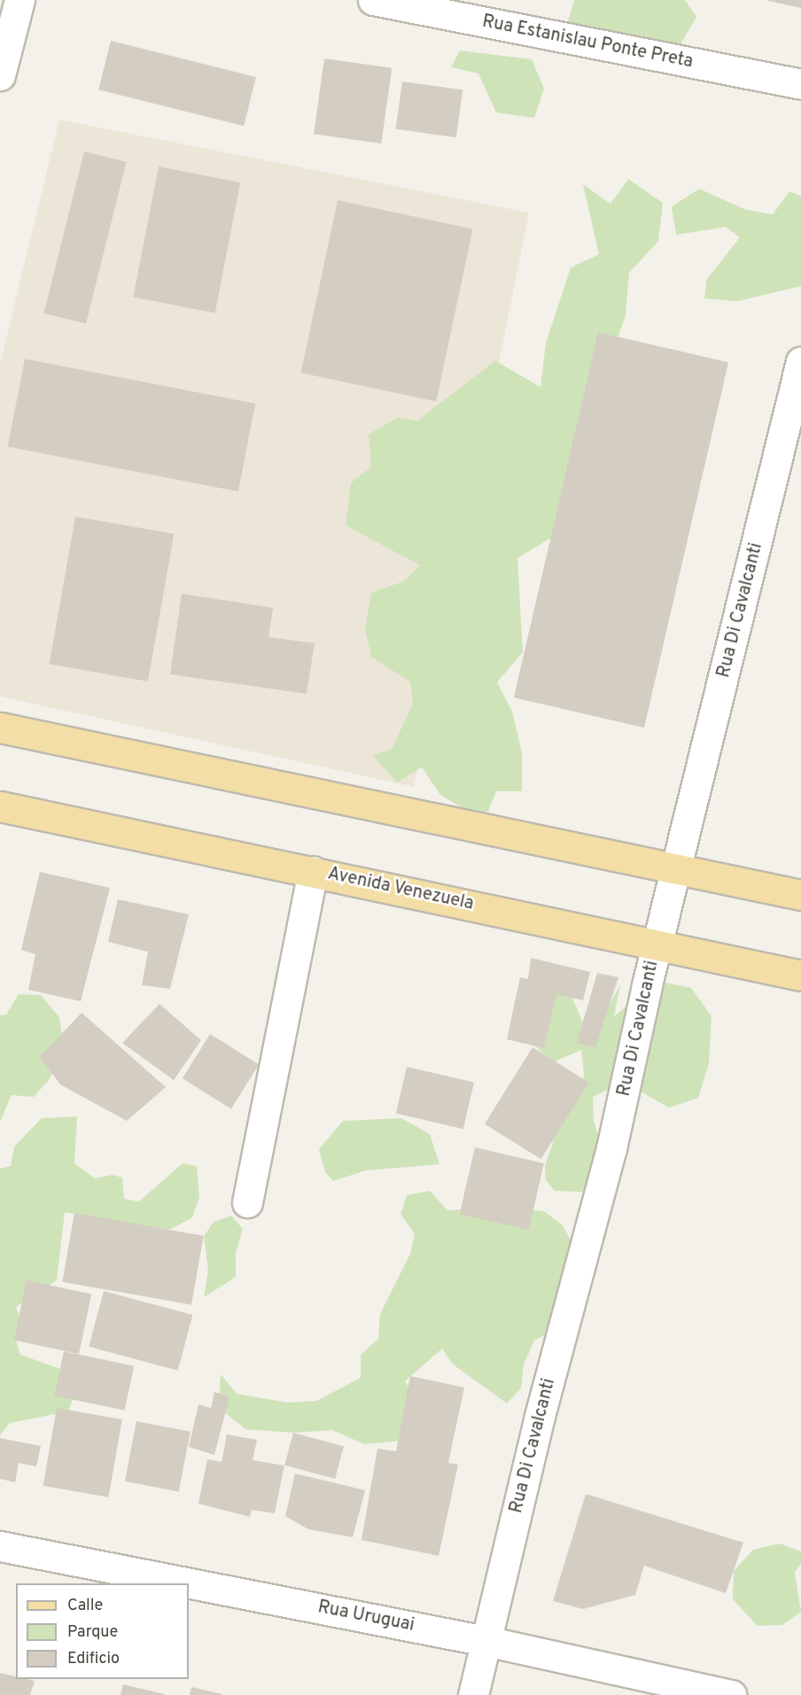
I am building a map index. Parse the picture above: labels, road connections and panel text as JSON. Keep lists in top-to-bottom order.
{
  "streets": {
    "main road": ["Avenida Venezuela"],
    "street": ["Rua Estanislau Ponte Preta", "Rua Di Cavalcanti", "Rua Uruguai"]
  },
  "crossings": [
    ["Rua Di Cavalcanti", "Avenida Venezuela"],
    ["Rua Di Cavalcanti", "Rua Uruguai"]
  ],
  "legend": ["Calle", "Parque", "Edificio"]
}
